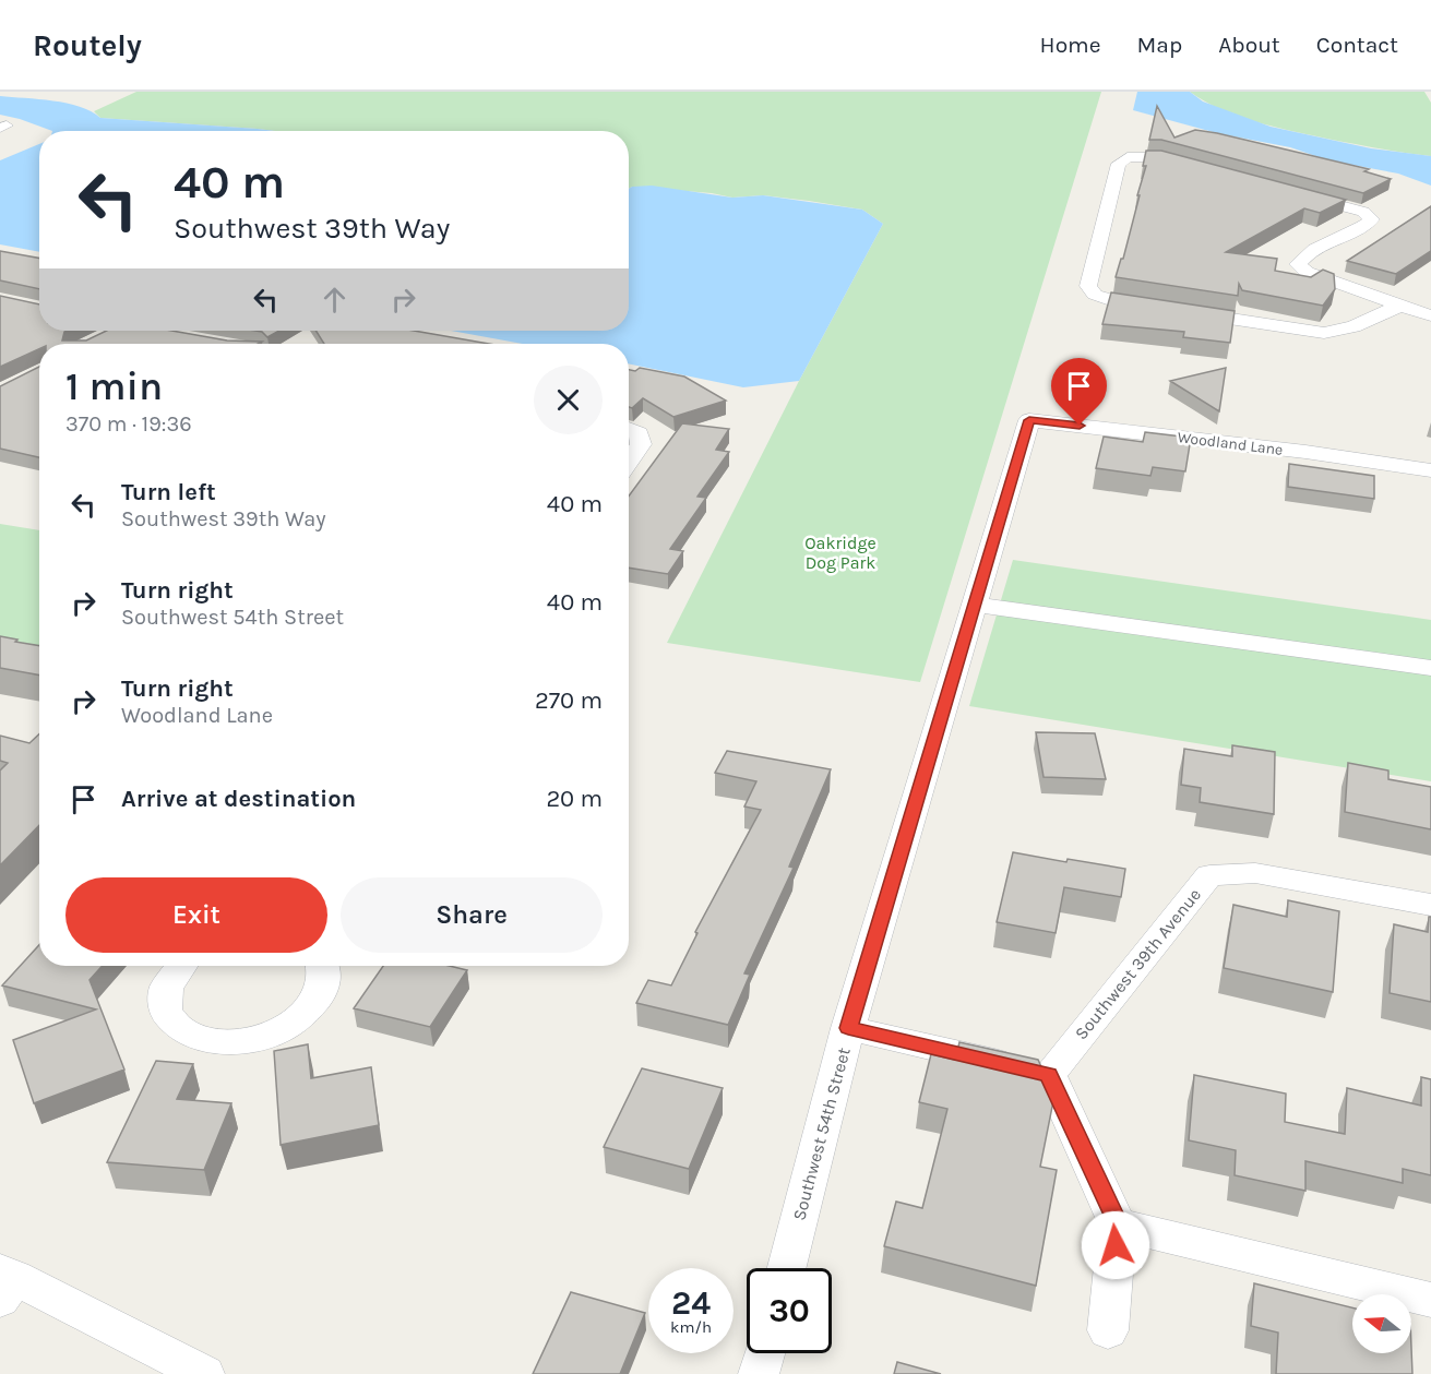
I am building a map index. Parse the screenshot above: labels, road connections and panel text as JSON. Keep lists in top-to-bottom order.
{
  "streets": {
    "street": ["Woodland Lane", "Southwest 39th Avenue", "Southwest 54th Street"]
  },
  "crossings": [
    ["Woodland Lane", "Southwest 54th Street"]
  ],
  "parks": ["Oakridge Dog Park"],
  "north": "left",
  "page": {
    "header": "Routely",
    "nav": [
      "Home",
      "Map",
      "About",
      "Contact"
    ],
    "turn": ["40 m", "Southwest 39th Way"],
    "heading": ["1 min", "370 m · 19:36"],
    "list": [
      {
        "name": "Turn left",
        "note": "Southwest 39th Way",
        "value": "40 m"
      },
      {
        "name": "Turn right",
        "note": "Southwest 54th Street",
        "value": "40 m"
      },
      {
        "name": "Turn right",
        "note": "Woodland Lane",
        "value": "270 m"
      },
      {
        "name": "Arrive at destination",
        "value": "20 m"
      }
    ],
    "buttons": ["Exit", "Share"],
    "speed": "24 km/h",
    "limit": "30"
  }
}
